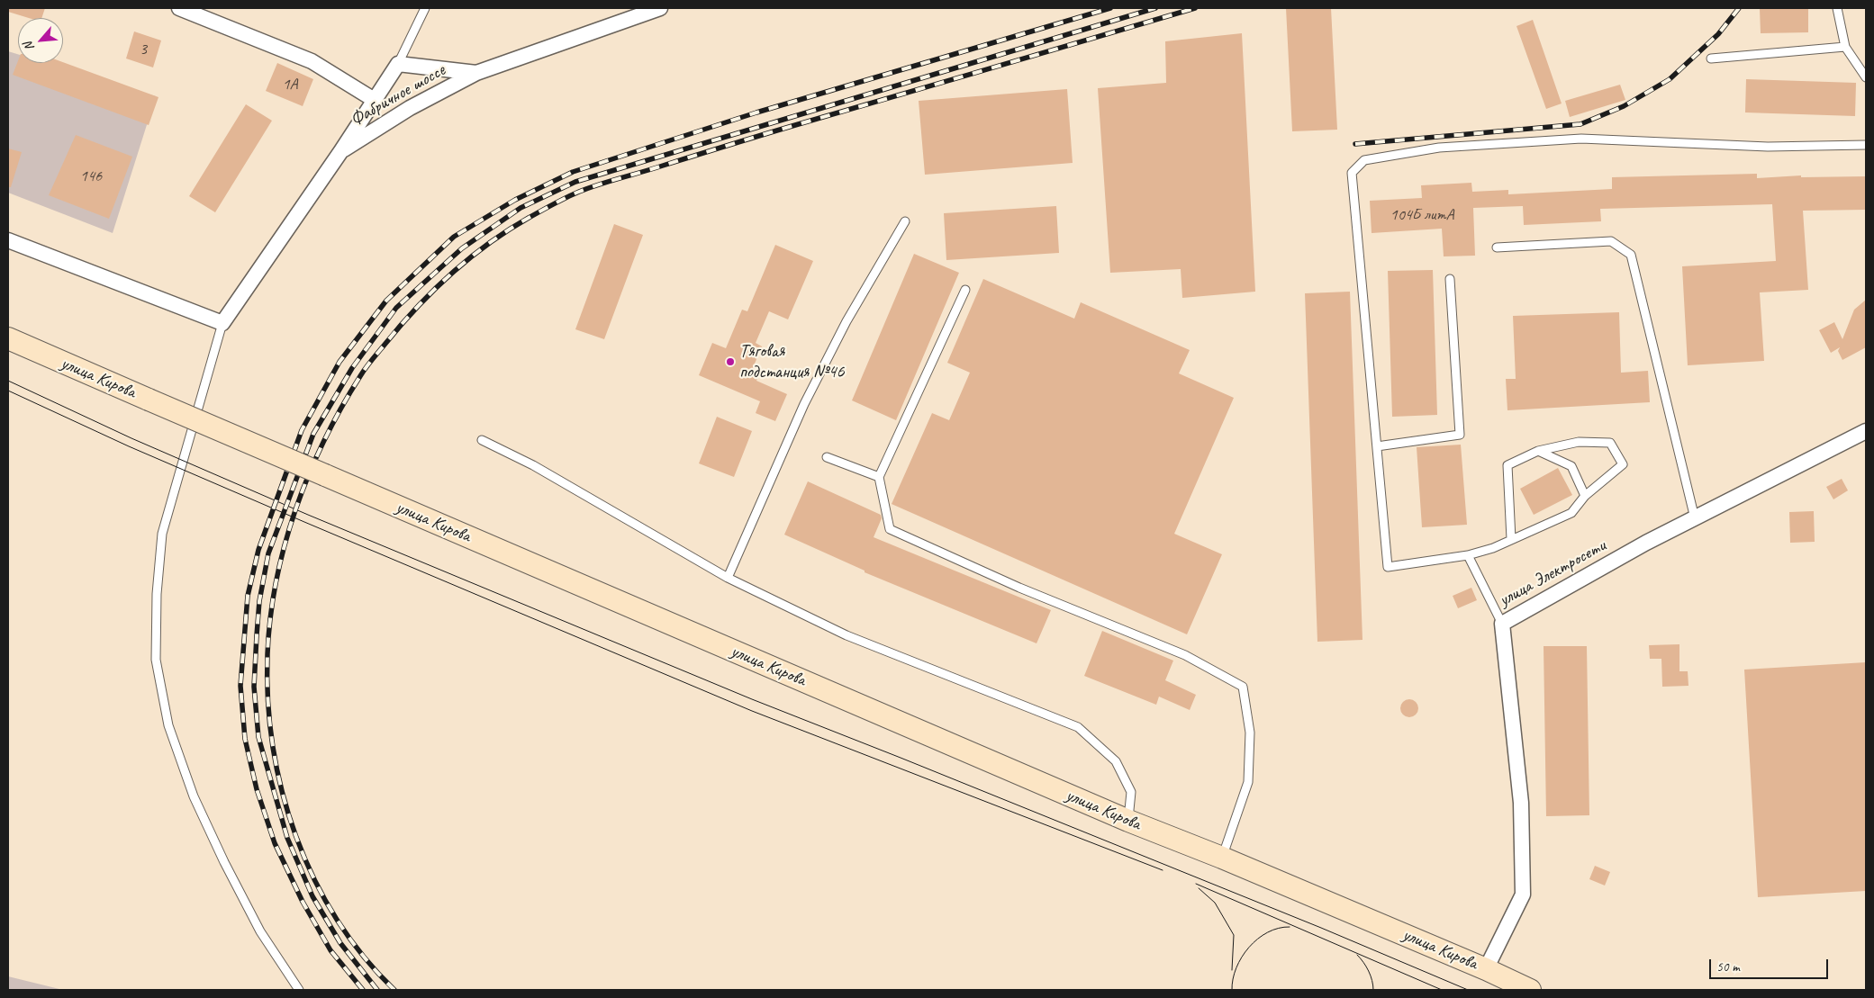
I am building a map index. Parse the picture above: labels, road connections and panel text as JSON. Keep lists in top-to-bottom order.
{
  "streets": {
    "main road": ["улица Кирова"],
    "street": ["Фабричное шоссе", "улица Электросети"]
  },
  "crossings": [
    ["улица Кирова", "улица Электросети"]
  ],
  "places": ["Тяговая подстанция №46"],
  "house_numbers": [
    "3",
    "1А",
    "146",
    "104Б литА"
  ],
  "scale_bar": "50 m",
  "north": "bottom left"
}
